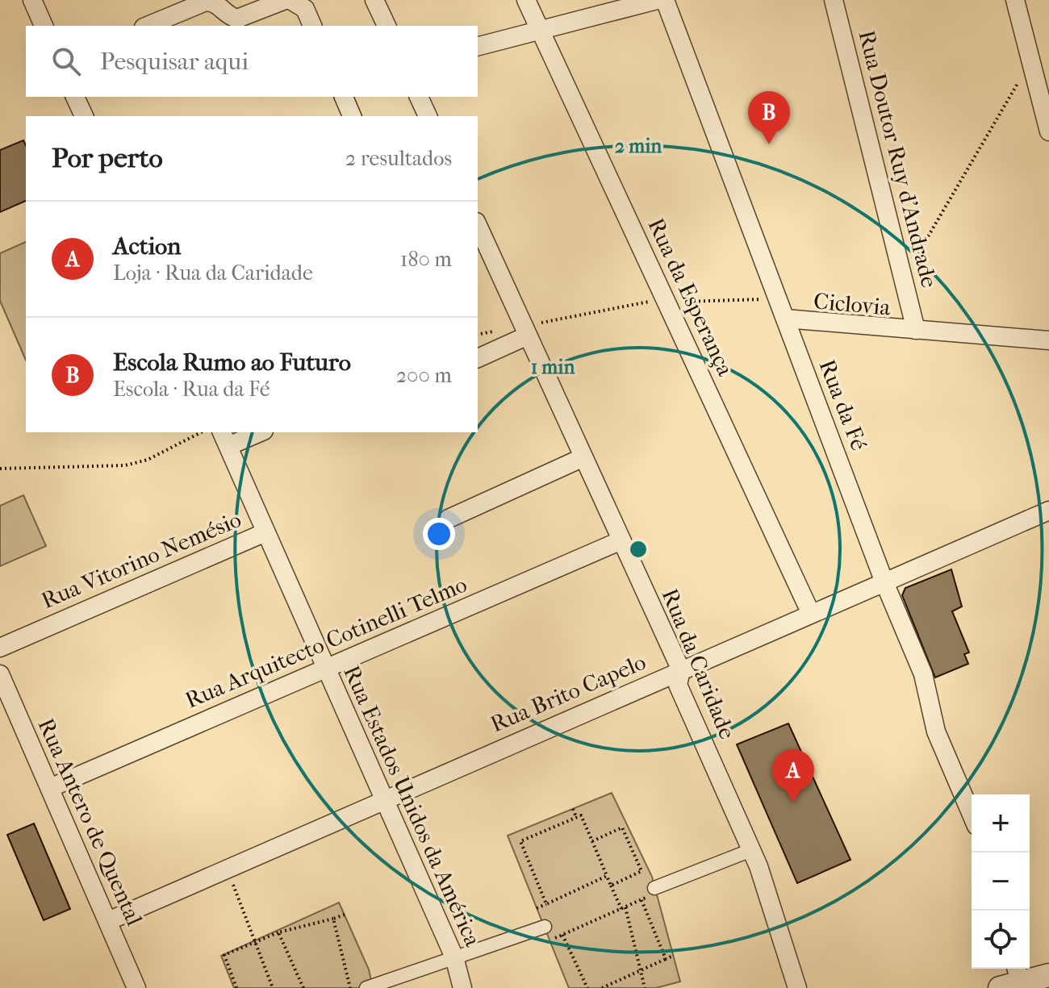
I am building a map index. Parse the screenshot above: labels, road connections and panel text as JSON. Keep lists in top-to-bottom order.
{
  "streets": {
    "street": [
      "Rua Doutor Ruy d'Andrade",
      "Rua da Esperança",
      "Rua da Fé",
      "Rua Vitorino Nemésio",
      "Rua Arquitecto Cotinelli Telmo",
      "Rua da Caridade",
      "Rua Brito Capelo",
      "Rua Estados Unidos da América",
      "Rua Antero de Quental"
    ],
    "path": ["Ciclovia"]
  },
  "crossings": [
    ["Rua Doutor Ruy d'Andrade", "Ciclovia"],
    ["Rua da Esperança", "Rua Brito Capelo"],
    ["Rua da Fé", "Rua Brito Capelo"],
    ["Rua Vitorino Nemésio", "Rua Estados Unidos da América"],
    ["Rua Arquitecto Cotinelli Telmo", "Rua da Caridade"],
    ["Rua Arquitecto Cotinelli Telmo", "Rua Estados Unidos da América"],
    ["Rua Arquitecto Cotinelli Telmo", "Rua Antero de Quental"],
    ["Rua da Caridade", "Rua Brito Capelo"],
    ["Rua Brito Capelo", "Rua Estados Unidos da América"],
    ["Rua Brito Capelo", "Rua Antero de Quental"]
  ],
  "page": {
    "search": "Pesquisar aqui",
    "pins": ["B", "A"],
    "heading": ["Por perto", "2 resultados"],
    "list": [
      {
        "mark": "A",
        "name": "Action",
        "note": "Loja · Rua da Caridade",
        "value": "180 m"
      },
      {
        "mark": "B",
        "name": "Escola Rumo ao Futuro",
        "note": "Escola · Rua da Fé",
        "value": "200 m"
      }
    ],
    "map_buttons": ["+", "−"]
  },
  "rings": ["2 min", "1 min"]
}
